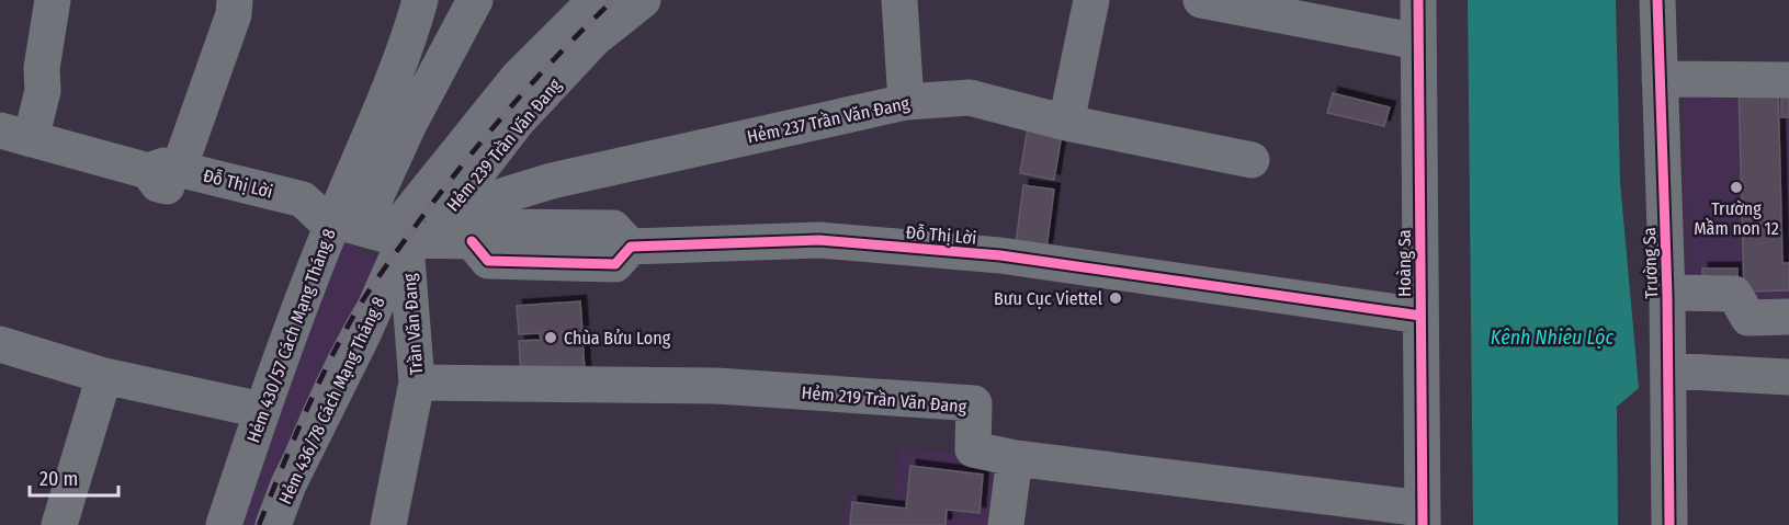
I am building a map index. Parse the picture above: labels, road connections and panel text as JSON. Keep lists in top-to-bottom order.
{
  "streets": {
    "street": [
      "Hẻm 237 Trần Văn Đang",
      "Hẻm 239 Trần Văn Đang",
      "Đỗ Thị Lời",
      "Hoàng Sa",
      "Trường Sa",
      "Trần Văn Ðang",
      "Hẻm 430/57 Cách Mạng Tháng 8",
      "Hẻm 219 Trần Văn Ðang",
      "Hẻm 436/78 Cách Mạng Tháng 8"
    ]
  },
  "crossings": [
    ["Hẻm 237 Trần Văn Đang", "Hẻm 239 Trần Văn Đang"],
    ["Hẻm 237 Trần Văn Đang", "Đỗ Thị Lời"],
    ["Hẻm 237 Trần Văn Đang", "Trần Văn Ðang"],
    ["Hẻm 237 Trần Văn Đang", "Hẻm 430/57 Cách Mạng Tháng 8"],
    ["Hẻm 237 Trần Văn Đang", "Hẻm 436/78 Cách Mạng Tháng 8"],
    ["Hẻm 239 Trần Văn Đang", "Đỗ Thị Lời"],
    ["Hẻm 239 Trần Văn Đang", "Trần Văn Ðang"],
    ["Hẻm 239 Trần Văn Đang", "Hẻm 430/57 Cách Mạng Tháng 8"],
    ["Hẻm 239 Trần Văn Đang", "Hẻm 436/78 Cách Mạng Tháng 8"],
    ["Đỗ Thị Lời", "Hoàng Sa"],
    ["Đỗ Thị Lời", "Trần Văn Ðang"],
    ["Đỗ Thị Lời", "Hẻm 430/57 Cách Mạng Tháng 8"],
    ["Đỗ Thị Lời", "Hẻm 436/78 Cách Mạng Tháng 8"],
    ["Hoàng Sa", "Hẻm 219 Trần Văn Ðang"],
    ["Trần Văn Ðang", "Hẻm 430/57 Cách Mạng Tháng 8"],
    ["Trần Văn Ðang", "Hẻm 219 Trần Văn Ðang"],
    ["Trần Văn Ðang", "Hẻm 436/78 Cách Mạng Tháng 8"],
    ["Hẻm 430/57 Cách Mạng Tháng 8", "Hẻm 436/78 Cách Mạng Tháng 8"]
  ],
  "water": ["Kênh Nhiêu Lộc"],
  "places": ["Trường Mầm non 12", "Bưu Cục Viettel", "Chùa Bửu Long"],
  "scale_bar": "20 m"
}
